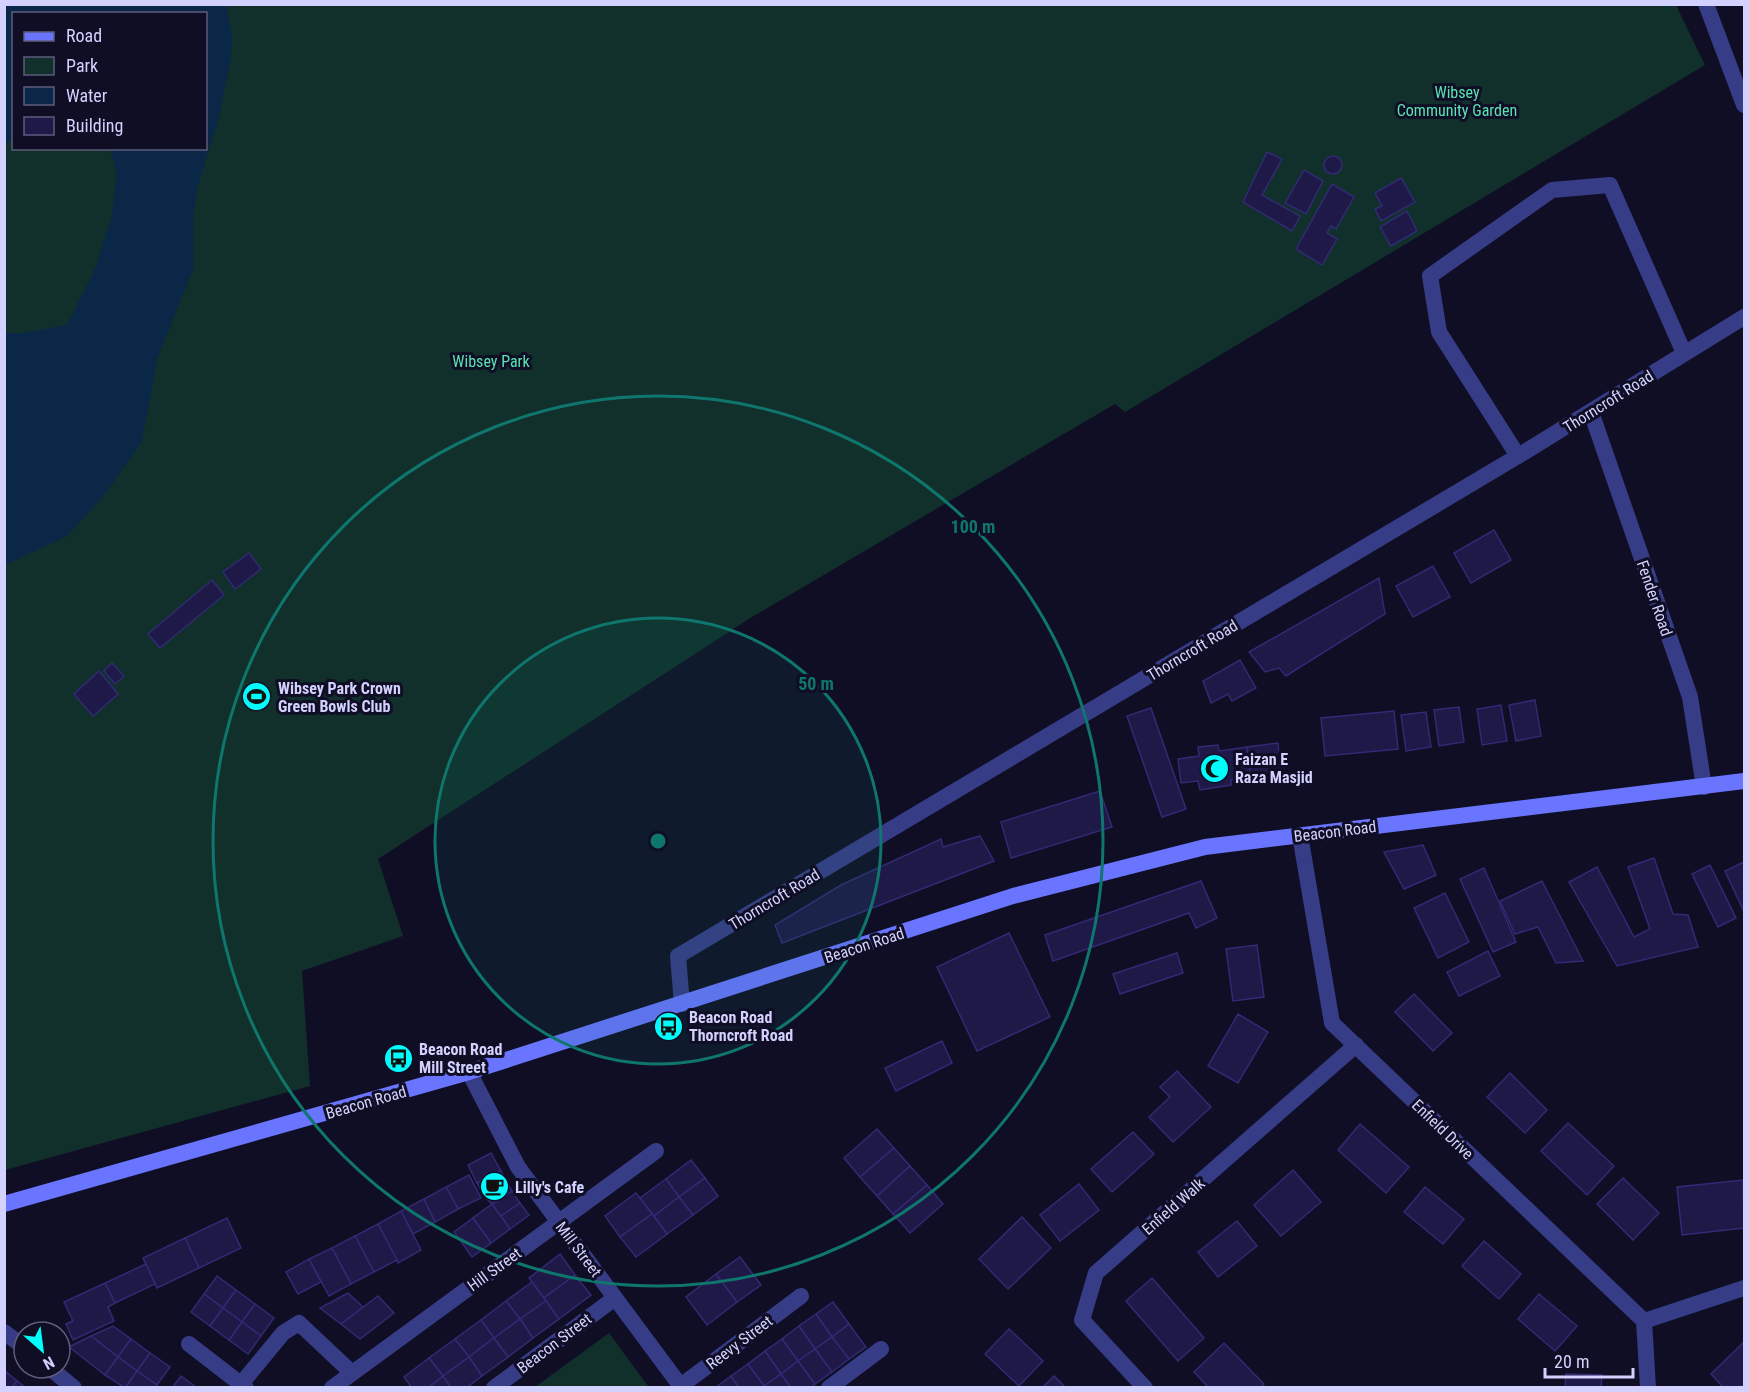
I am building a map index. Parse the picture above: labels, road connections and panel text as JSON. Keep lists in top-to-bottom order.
{
  "streets": {
    "main road": ["Beacon Road"],
    "street": [
      "Thorncroft Road",
      "Fender Road",
      "Enfield Drive",
      "Enfield Walk",
      "Mill Street",
      "Hill Street",
      "Reevy Street",
      "Beacon Street"
    ]
  },
  "crossings": [
    ["Thorncroft Road", "Fender Road"],
    ["Thorncroft Road", "Beacon Road"],
    ["Fender Road", "Beacon Road"],
    ["Beacon Road", "Enfield Drive"],
    ["Beacon Road", "Mill Street"],
    ["Enfield Drive", "Enfield Walk"],
    ["Mill Street", "Hill Street"],
    ["Mill Street", "Reevy Street"],
    ["Mill Street", "Beacon Street"]
  ],
  "parks": ["Wibsey Community Garden", "Wibsey Park"],
  "places": {
    "sports": ["Wibsey Park Crown Green Bowls Club"],
    "mosque": ["Faizan E Raza Masjid"],
    "bus stop": ["Beacon Road Thorncroft Road", "Beacon Road Mill Street"],
    "cafe": ["Lilly's Cafe"]
  },
  "legend": [
    "Road",
    "Park",
    "Water",
    "Building"
  ],
  "scale_bar": "20 m",
  "north": "bottom right",
  "rings": ["100 m", "50 m"]
}
